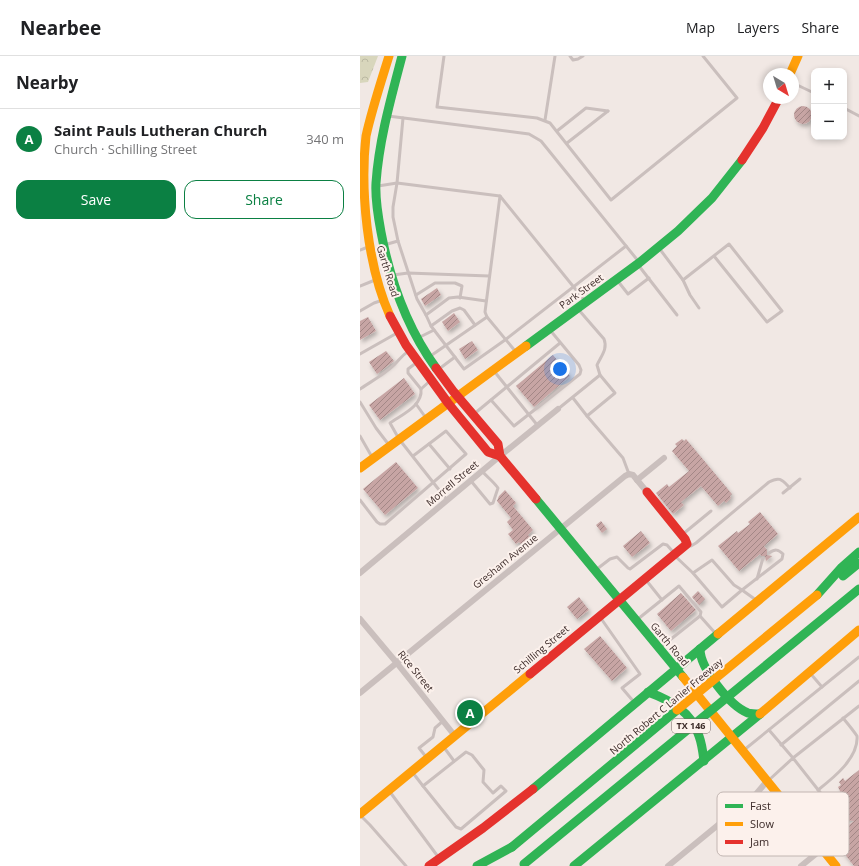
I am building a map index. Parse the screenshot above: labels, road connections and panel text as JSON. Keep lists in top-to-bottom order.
{
  "streets": {
    "main road": [
      "Garth Road",
      "Park Street",
      "Schilling Street",
      "North Robert C Lanier Freeway",
      "TX 146"
    ],
    "street": ["Morrell Street", "Gresham Avenue", "Rice Street"]
  },
  "crossings": [
    ["Garth Road", "Park Street"],
    ["Garth Road", "Morrell Street"],
    ["Garth Road", "Gresham Avenue"],
    ["Garth Road", "Schilling Street"],
    ["Gresham Avenue", "Rice Street"],
    ["Schilling Street", "Rice Street"]
  ],
  "legend": ["Fast", "Slow", "Jam"],
  "north": "bottom right",
  "page": {
    "header": "Nearbee",
    "nav": ["Map", "Layers", "Share"],
    "heading": "Nearby",
    "map_buttons": ["+", "−"],
    "list": [
      {
        "mark": "A",
        "name": "Saint Pauls Lutheran Church",
        "note": "Church · Schilling Street",
        "value": "340 m"
      }
    ],
    "buttons": ["Save", "Share"],
    "pins": "A"
  }
}
